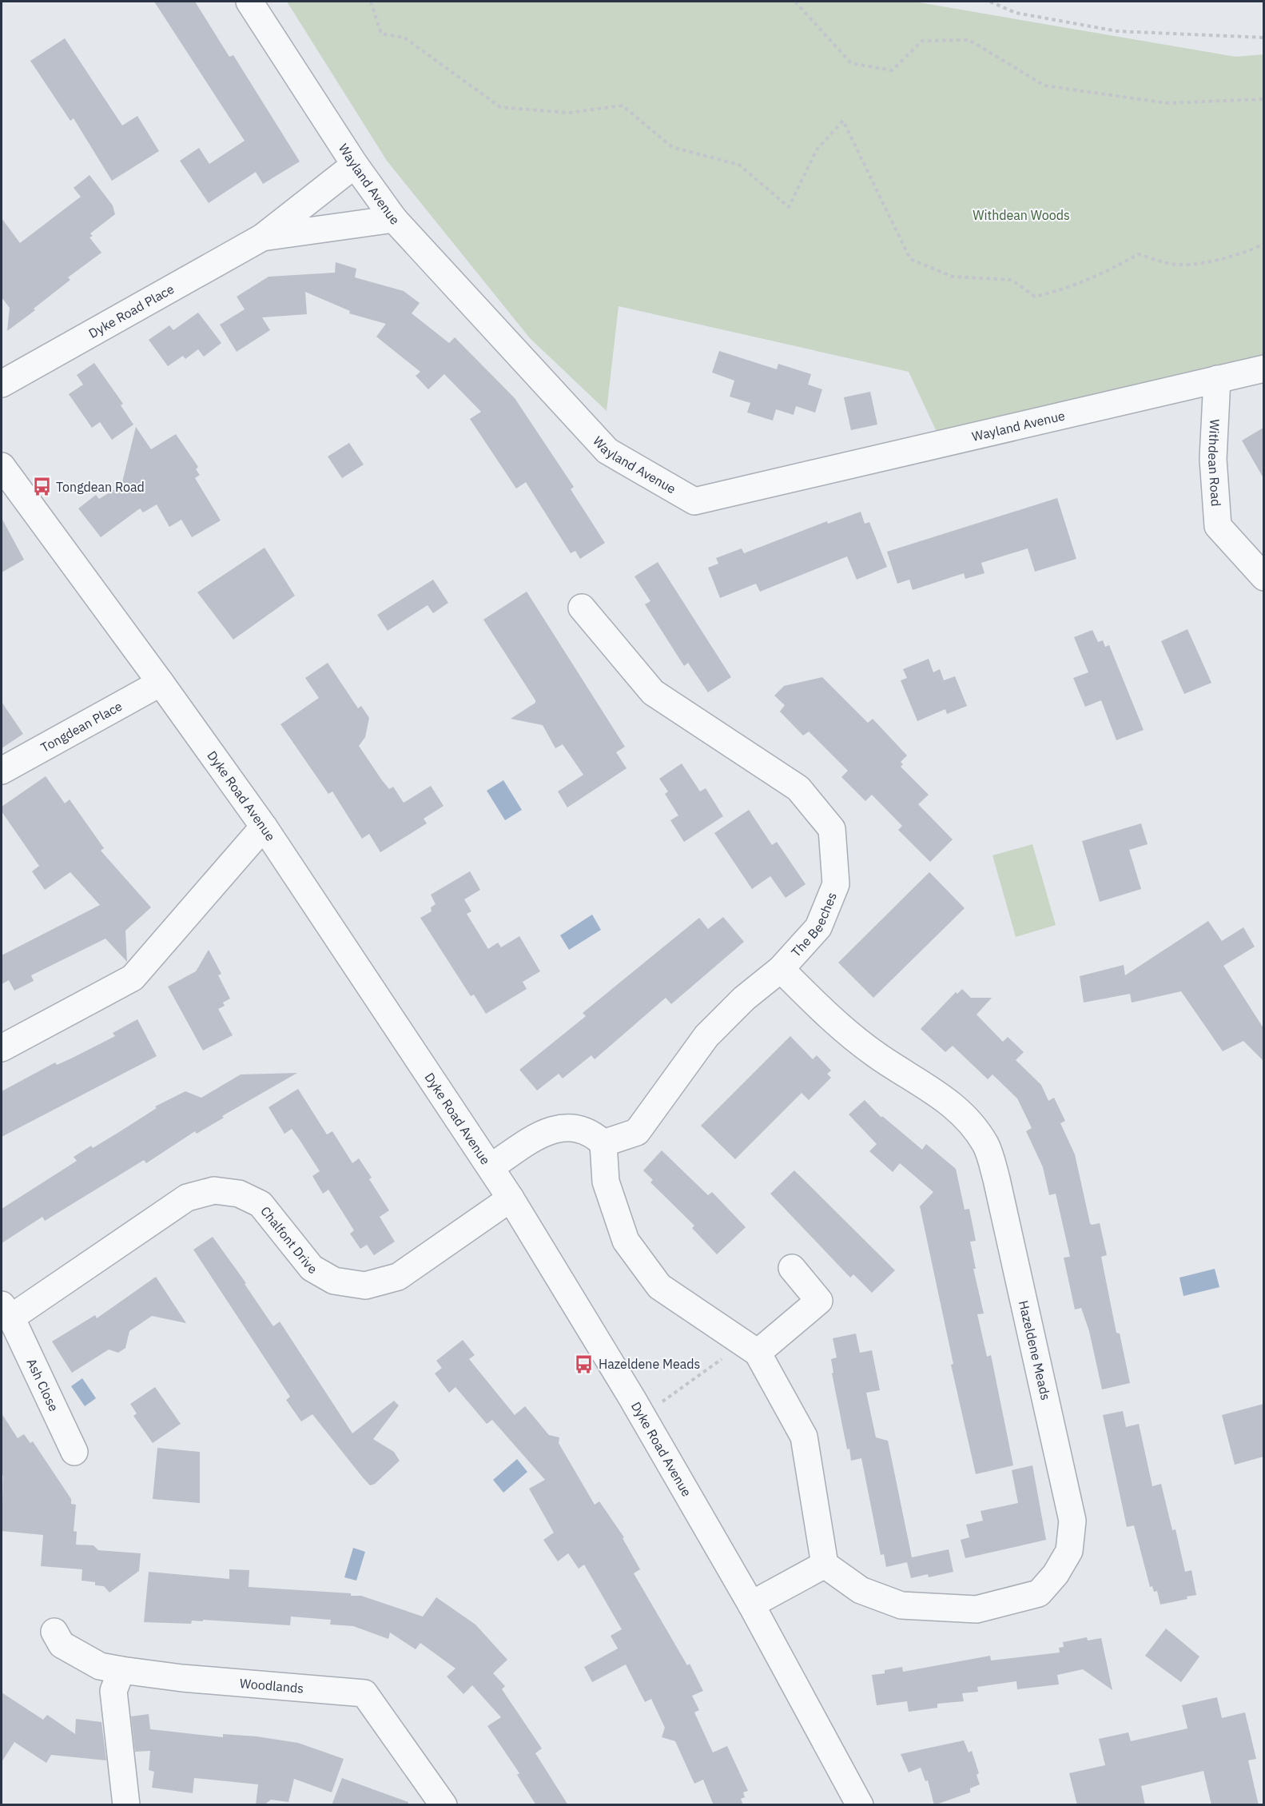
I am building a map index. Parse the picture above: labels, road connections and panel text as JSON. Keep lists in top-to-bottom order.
{
  "streets": {
    "street": [
      "Wayland Avenue",
      "Dyke Road Place",
      "Withdean Road",
      "Tongdean Place",
      "Dyke Road Avenue",
      "The Beeches",
      "Chalfont Drive",
      "Hazeldene Meads",
      "Ash Close",
      "Woodlands"
    ]
  },
  "crossings": [
    ["Wayland Avenue", "Withdean Road"],
    ["Tongdean Place", "Dyke Road Avenue"],
    ["Dyke Road Avenue", "Chalfont Drive"],
    ["The Beeches", "Hazeldene Meads"],
    ["Chalfont Drive", "Ash Close"]
  ],
  "parks": ["Withdean Woods"],
  "places": {
    "bus stop": ["Tongdean Road", "Hazeldene Meads"]
  }
}
